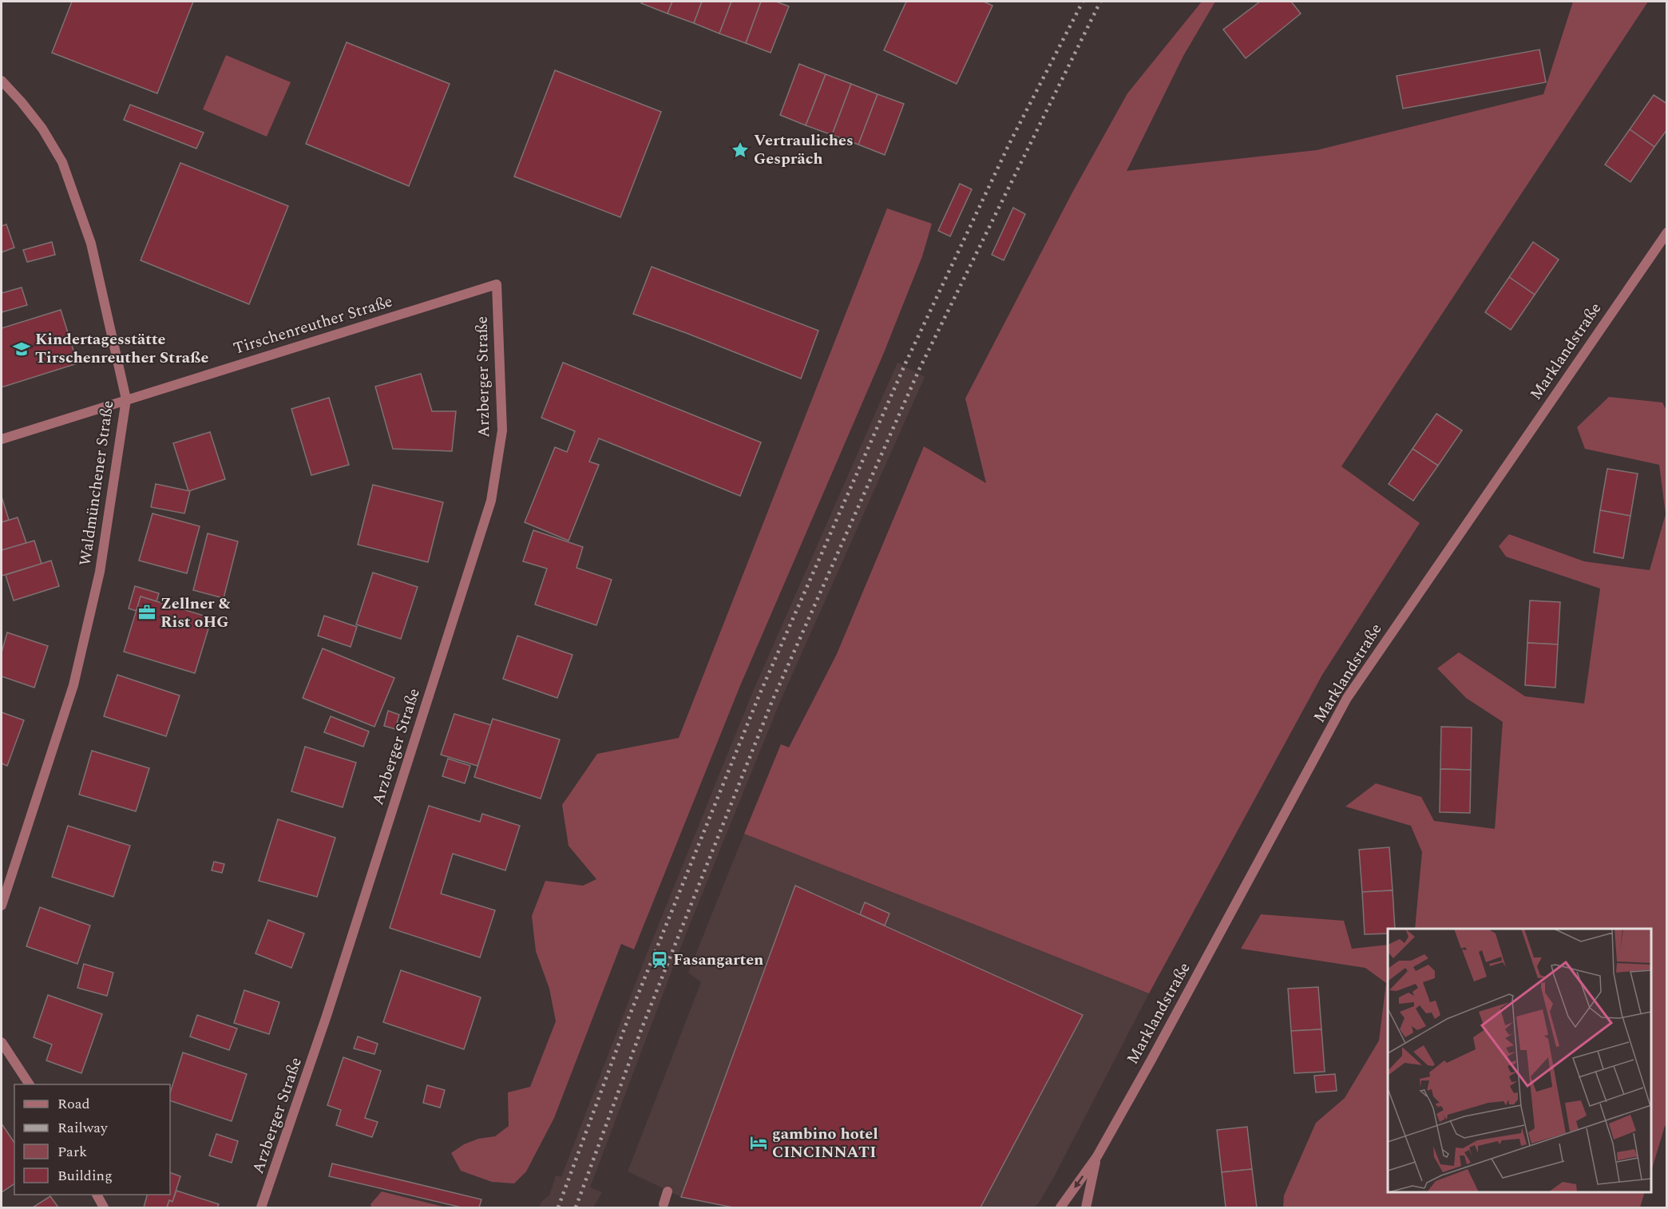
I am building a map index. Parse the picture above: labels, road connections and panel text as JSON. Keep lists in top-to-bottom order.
{
  "streets": {
    "street": [
      "Tirschenreuther Straße",
      "Marklandstraße",
      "Arzberger Straße",
      "Waldmünchener Straße"
    ]
  },
  "crossings": [
    ["Tirschenreuther Straße", "Arzberger Straße"],
    ["Tirschenreuther Straße", "Waldmünchener Straße"]
  ],
  "places": {
    "place": ["Vertrauliches Gespräch"],
    "school or university": ["Kindertagesstätte Tirschenreuther Straße"],
    "office": ["Zellner & Rist oHG"],
    "station": ["Fasangarten"],
    "hotel": ["gambino hotel CINCINNATI"]
  },
  "legend": [
    "Road",
    "Railway",
    "Park",
    "Building"
  ]
}
